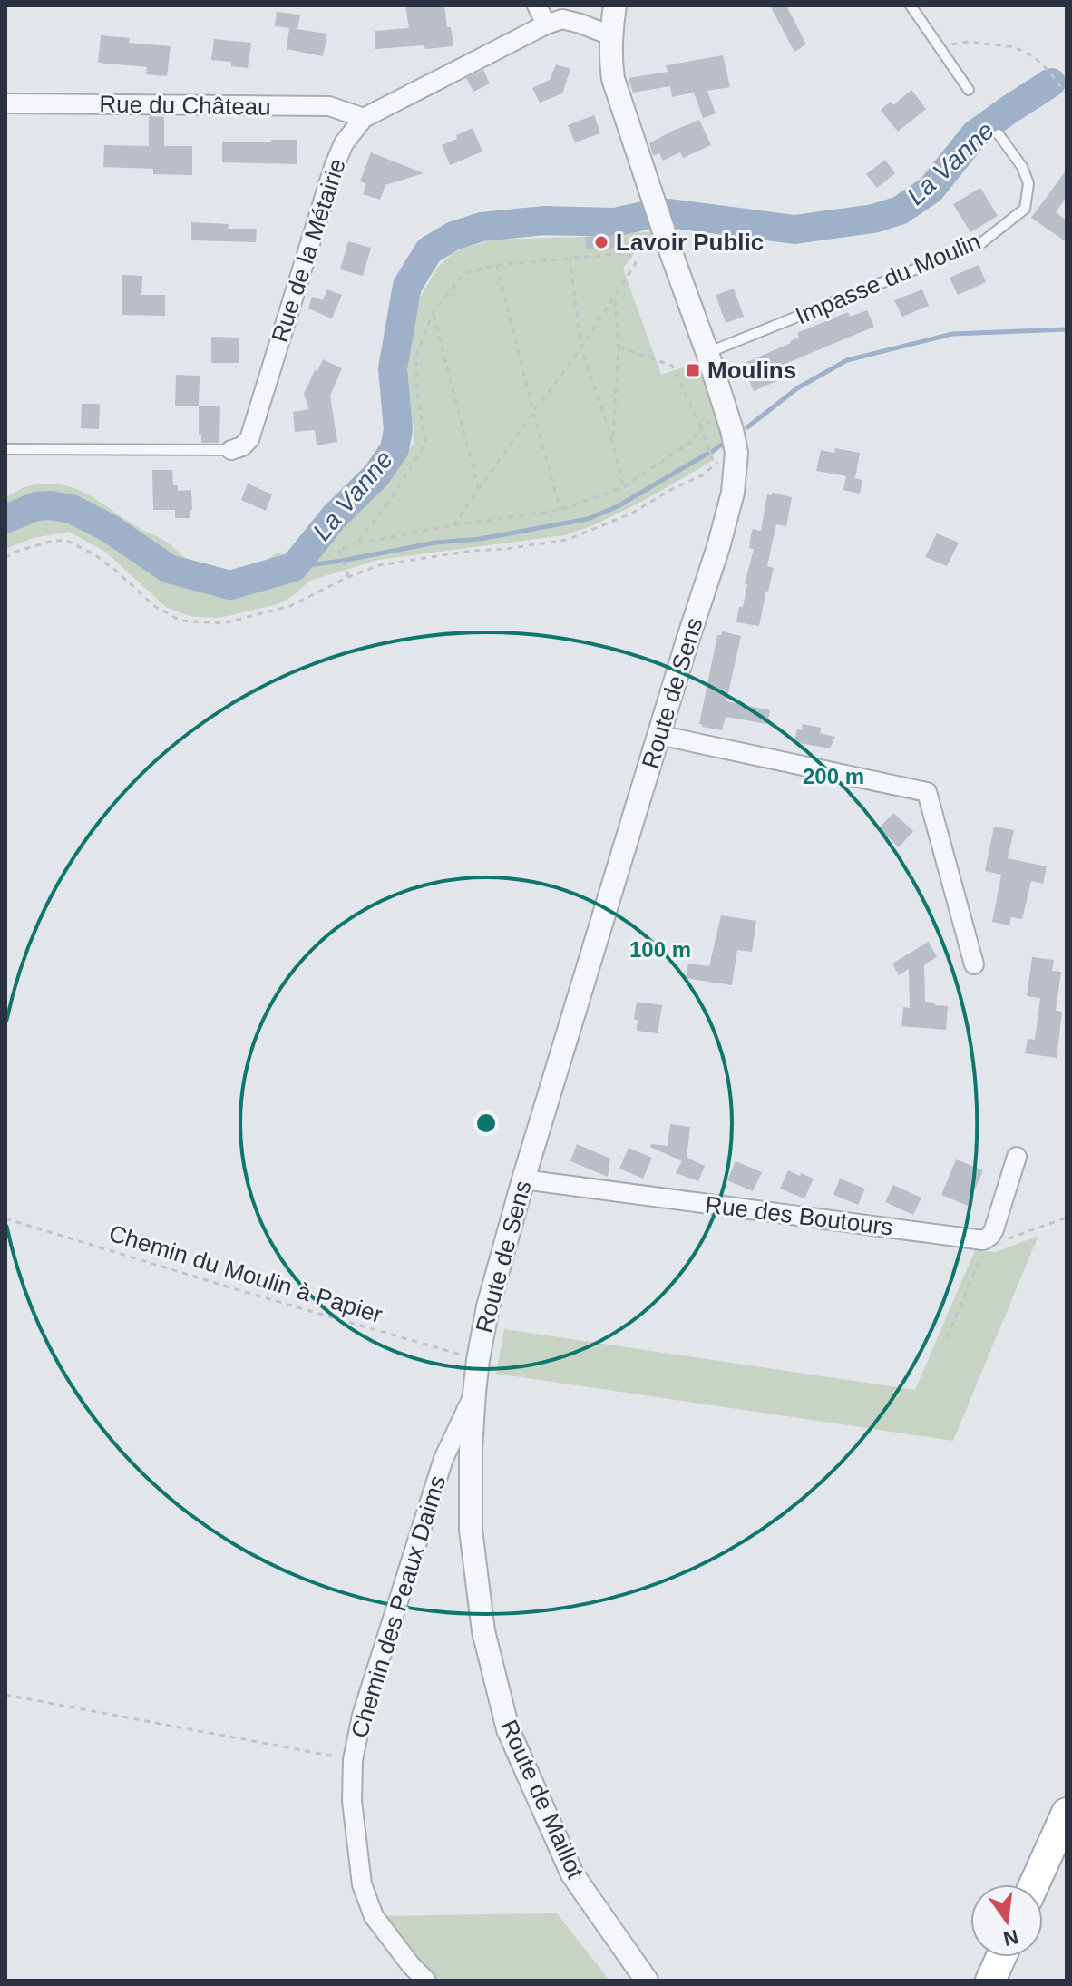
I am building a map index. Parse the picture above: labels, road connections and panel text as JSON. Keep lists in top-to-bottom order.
{
  "streets": {
    "street": [
      "Rue du Château",
      "Rue de la Métairie",
      "Route de Sens",
      "Rue des Boutours",
      "Chemin des Peaux Daims",
      "Route de Maillot"
    ],
    "lane": ["Impasse du Moulin"],
    "path": ["Chemin du Moulin à Papier"]
  },
  "crossings": [
    ["Rue du Château", "Rue de la Métairie"],
    ["Impasse du Moulin", "Route de Sens"],
    ["Route de Sens", "Rue des Boutours"],
    ["Route de Sens", "Chemin du Moulin à Papier"],
    ["Route de Sens", "Chemin des Peaux Daims"],
    ["Route de Sens", "Route de Maillot"],
    ["Chemin des Peaux Daims", "Route de Maillot"]
  ],
  "water": ["La Vanne"],
  "places": {
    "other": ["Lavoir Public"],
    "transit": ["Moulins"]
  },
  "north": "bottom",
  "rings": ["200 m", "100 m"]
}
